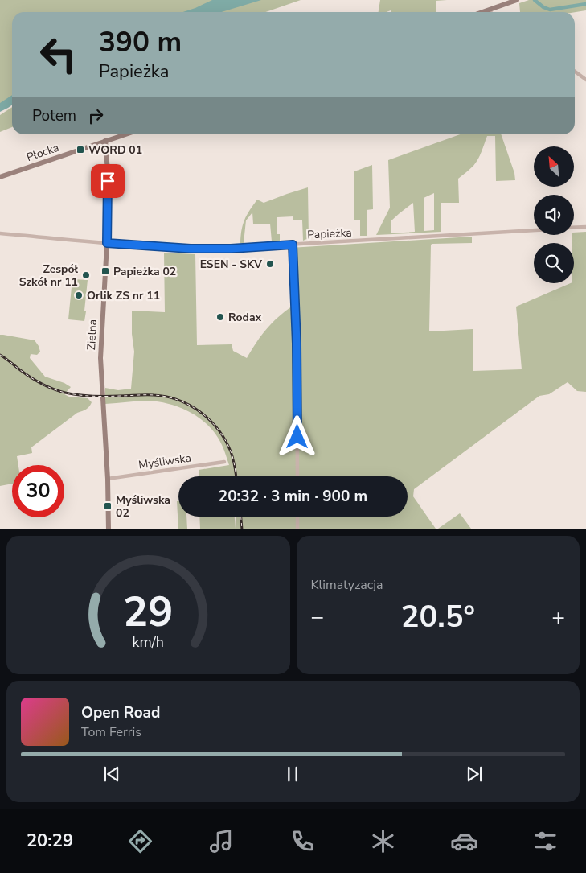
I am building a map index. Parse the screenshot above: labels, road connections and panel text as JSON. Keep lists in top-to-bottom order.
{
  "streets": {
    "street": [
      "Płocka",
      "Papieżka",
      "Zielna",
      "Myśliwska"
    ]
  },
  "crossings": [
    ["Płocka", "Zielna"],
    ["Papieżka", "Zielna"],
    ["Zielna", "Myśliwska"]
  ],
  "places": {
    "transit": ["WORD 01", "Papieżka 02", "Myśliwska 02"],
    "other": [
      "ESEN - SKV",
      "Zespół Szkół nr 11",
      "Orlik ZS nr 11",
      "Rodax"
    ]
  },
  "north": "top left",
  "page": {
    "turn": ["390 m", "Papieżka"],
    "then": "Potem",
    "limit": "30",
    "trip": "20:32 · 3 min · 900 m",
    "tile": "Klimatyzacja",
    "heat": ["−", "20.5°", "+"],
    "song": ["Open Road", "Tom Ferris"],
    "tabs": "20:29",
    "gauge": ["29", "km/h"]
  }
}
